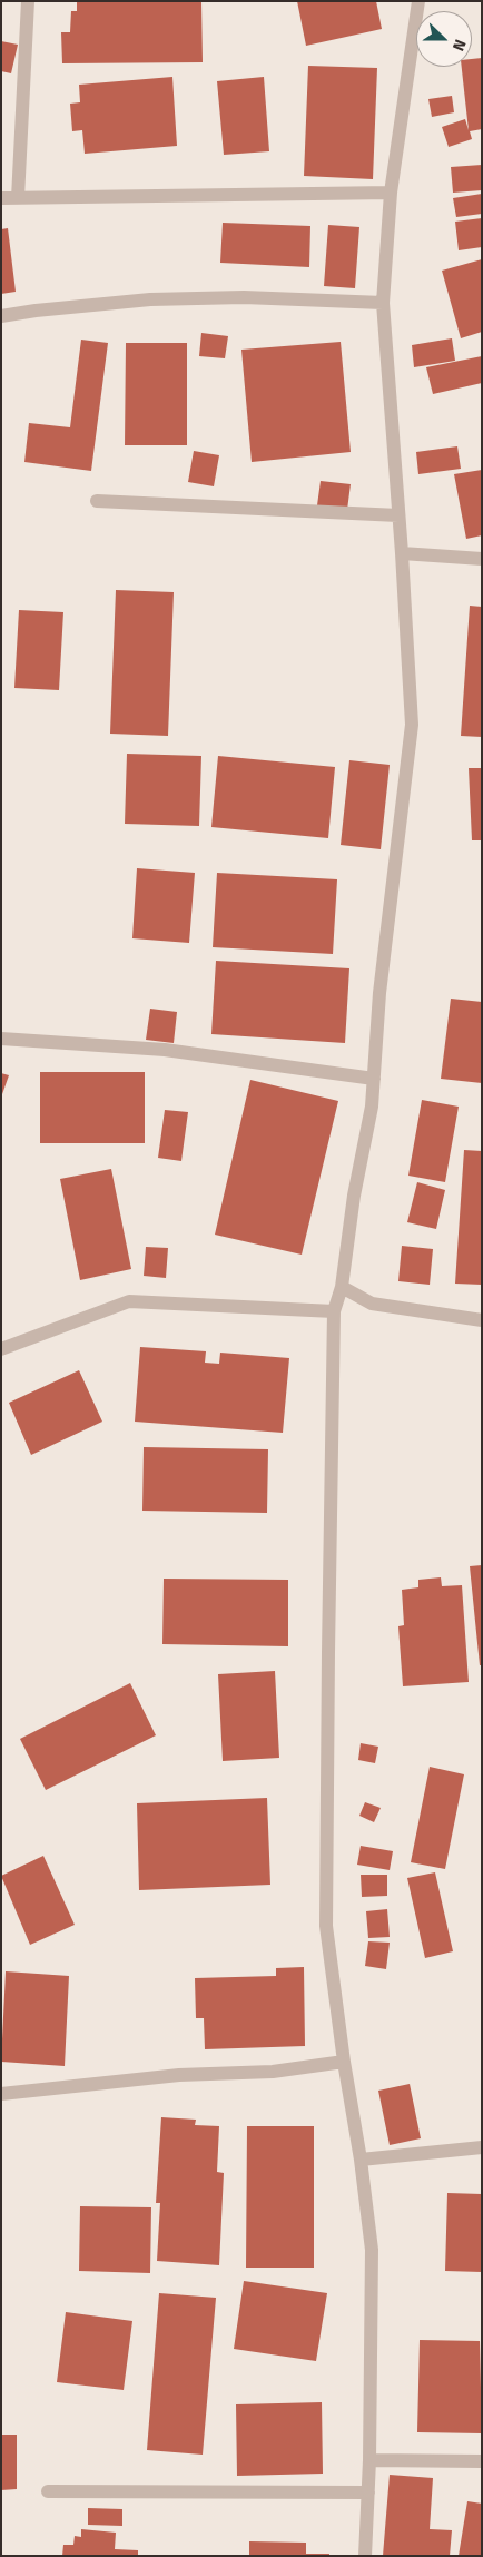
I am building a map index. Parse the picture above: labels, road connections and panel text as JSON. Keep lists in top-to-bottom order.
{
  "north": "right"
}
